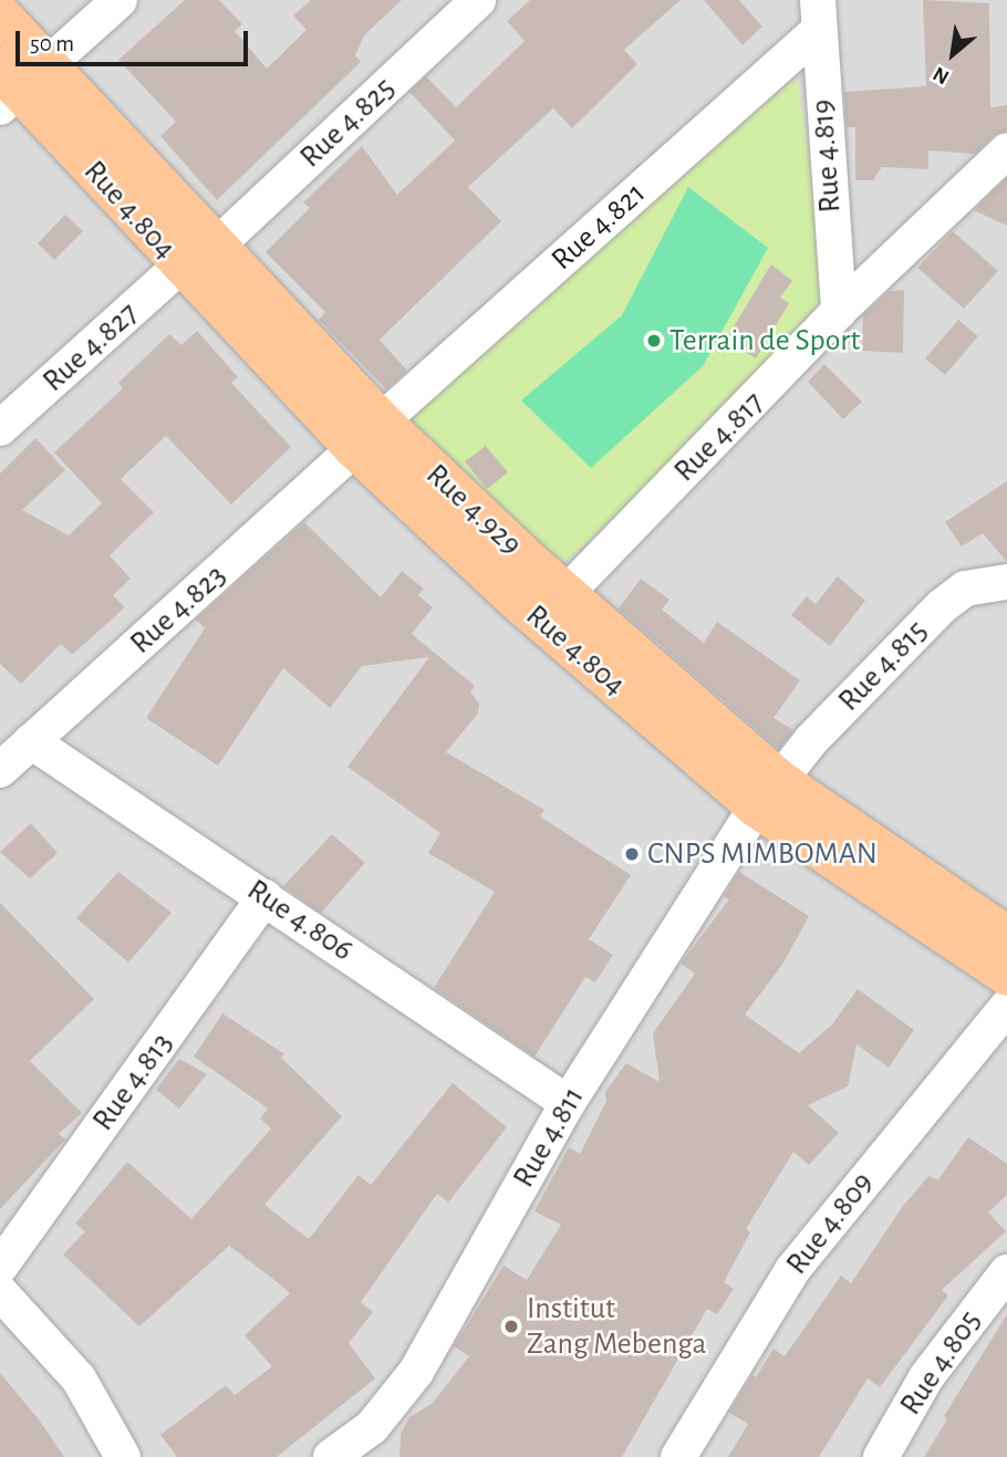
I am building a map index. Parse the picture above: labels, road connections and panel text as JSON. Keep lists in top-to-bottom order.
{
  "streets": {
    "main road": ["Rue 4.804", "Rue 4.929"],
    "street": [
      "Rue 4.825",
      "Rue 4.819",
      "Rue 4.821",
      "Rue 4.827",
      "Rue 4.817",
      "Rue 4.823",
      "Rue 4.815",
      "Rue 4.806",
      "Rue 4.813",
      "Rue 4.811",
      "Rue 4.809",
      "Rue 4.805"
    ]
  },
  "crossings": [
    ["Rue 4.825", "Rue 4.929"],
    ["Rue 4.819", "Rue 4.821"],
    ["Rue 4.819", "Rue 4.817"],
    ["Rue 4.804", "Rue 4.821"],
    ["Rue 4.804", "Rue 4.827"],
    ["Rue 4.804", "Rue 4.929"],
    ["Rue 4.804", "Rue 4.823"],
    ["Rue 4.804", "Rue 4.815"],
    ["Rue 4.804", "Rue 4.811"],
    ["Rue 4.821", "Rue 4.929"],
    ["Rue 4.821", "Rue 4.823"],
    ["Rue 4.817", "Rue 4.929"],
    ["Rue 4.929", "Rue 4.823"],
    ["Rue 4.929", "Rue 4.815"],
    ["Rue 4.929", "Rue 4.811"],
    ["Rue 4.823", "Rue 4.806"],
    ["Rue 4.815", "Rue 4.811"],
    ["Rue 4.806", "Rue 4.813"],
    ["Rue 4.806", "Rue 4.811"]
  ],
  "places": ["Terrain de Sport", "CNPS MIMBOMAN", "Institut Zang Mebenga"],
  "scale_bar": "50 m",
  "north": "bottom left"
}
